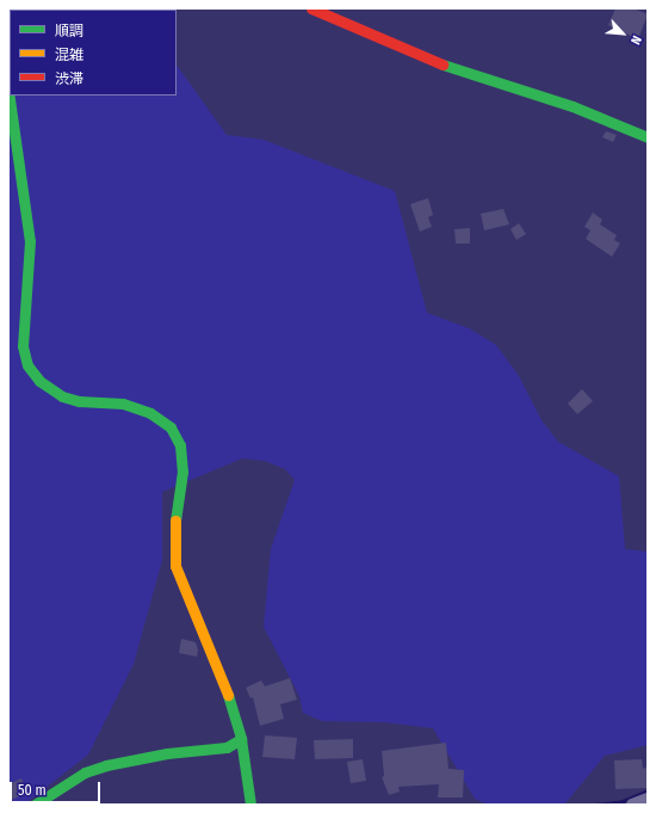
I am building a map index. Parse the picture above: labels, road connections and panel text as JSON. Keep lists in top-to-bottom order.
{
  "legend": ["順調", "混雑", "渋滞"],
  "scale_bar": "50 m",
  "north": "bottom right"
}
